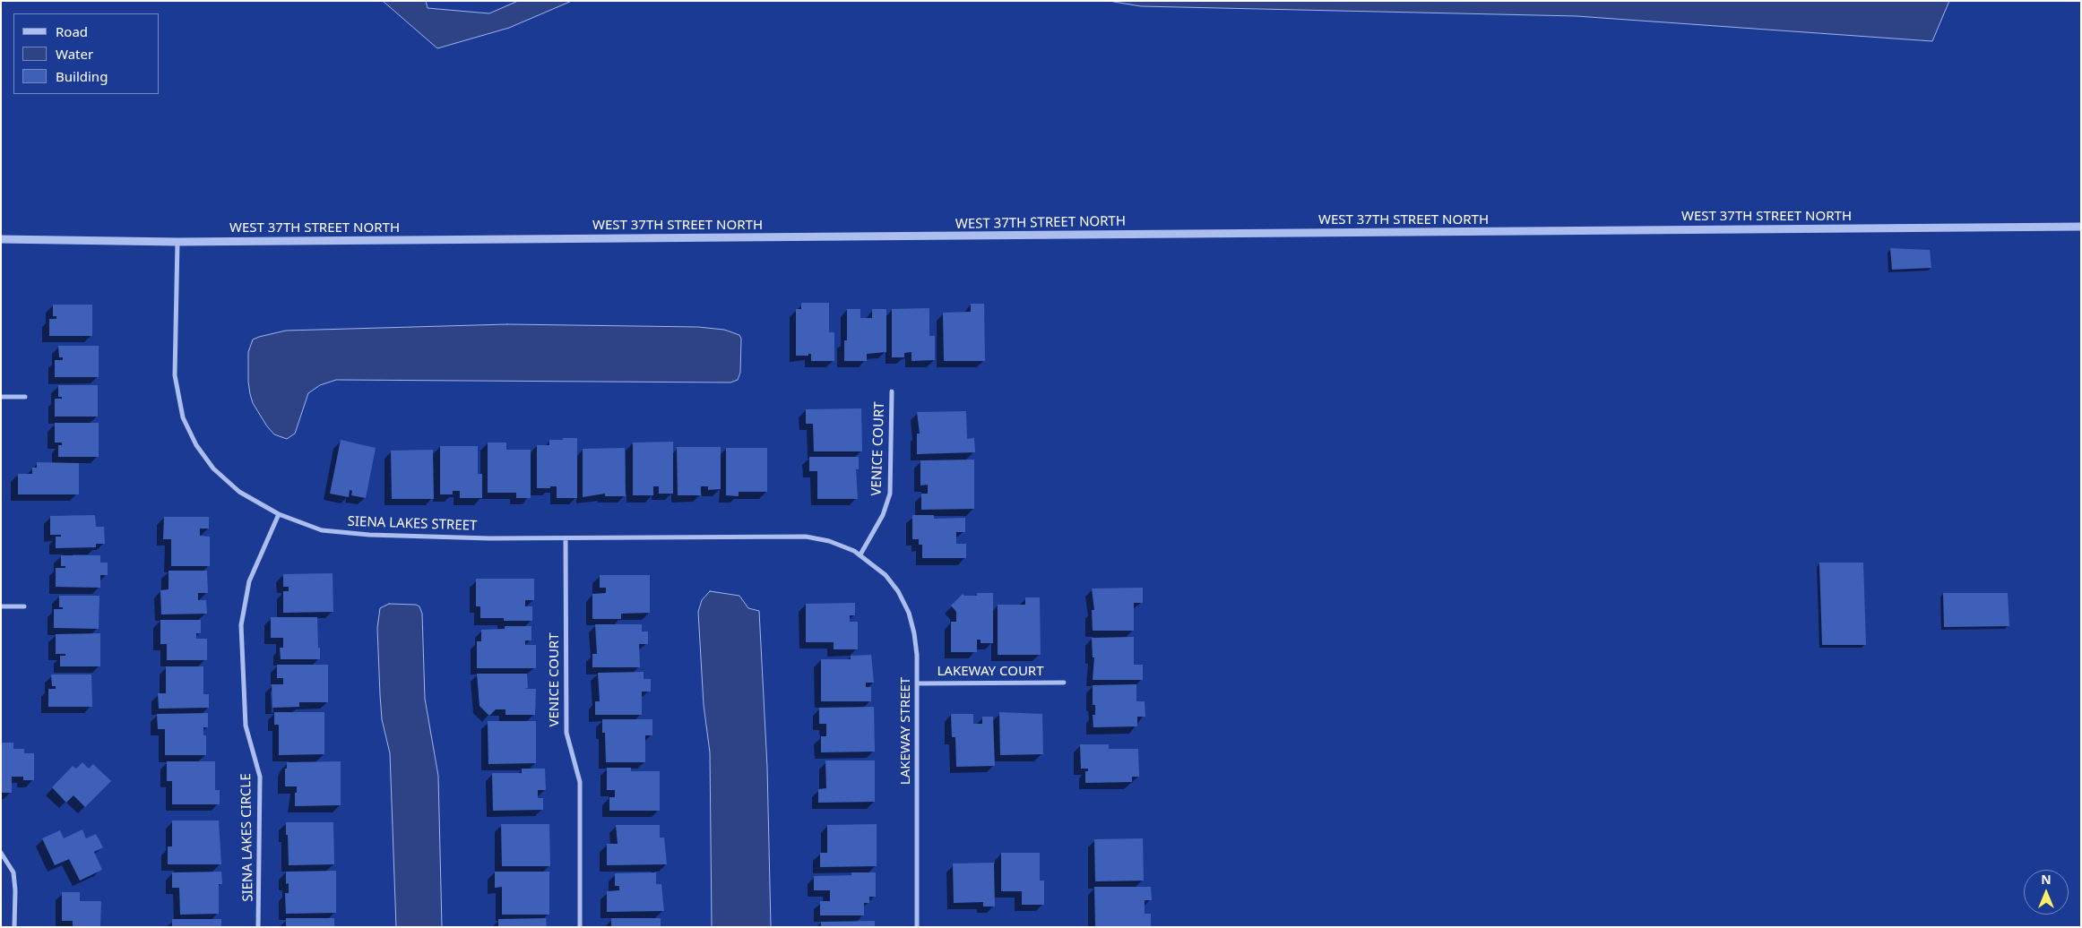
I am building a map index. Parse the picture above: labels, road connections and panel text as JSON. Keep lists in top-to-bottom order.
{
  "streets": {
    "street": [
      "WEST 37TH STREET NORTH",
      "VENICE COURT",
      "SIENA LAKES STREET",
      "LAKEWAY COURT",
      "LAKEWAY STREET",
      "SIENA LAKES CIRCLE"
    ]
  },
  "crossings": [
    ["WEST 37TH STREET NORTH", "SIENA LAKES STREET"],
    ["VENICE COURT", "SIENA LAKES STREET"],
    ["VENICE COURT", "LAKEWAY STREET"],
    ["SIENA LAKES STREET", "LAKEWAY STREET"],
    ["SIENA LAKES STREET", "SIENA LAKES CIRCLE"],
    ["LAKEWAY COURT", "LAKEWAY STREET"]
  ],
  "legend": ["Road", "Water", "Building"],
  "north": "top"
}
